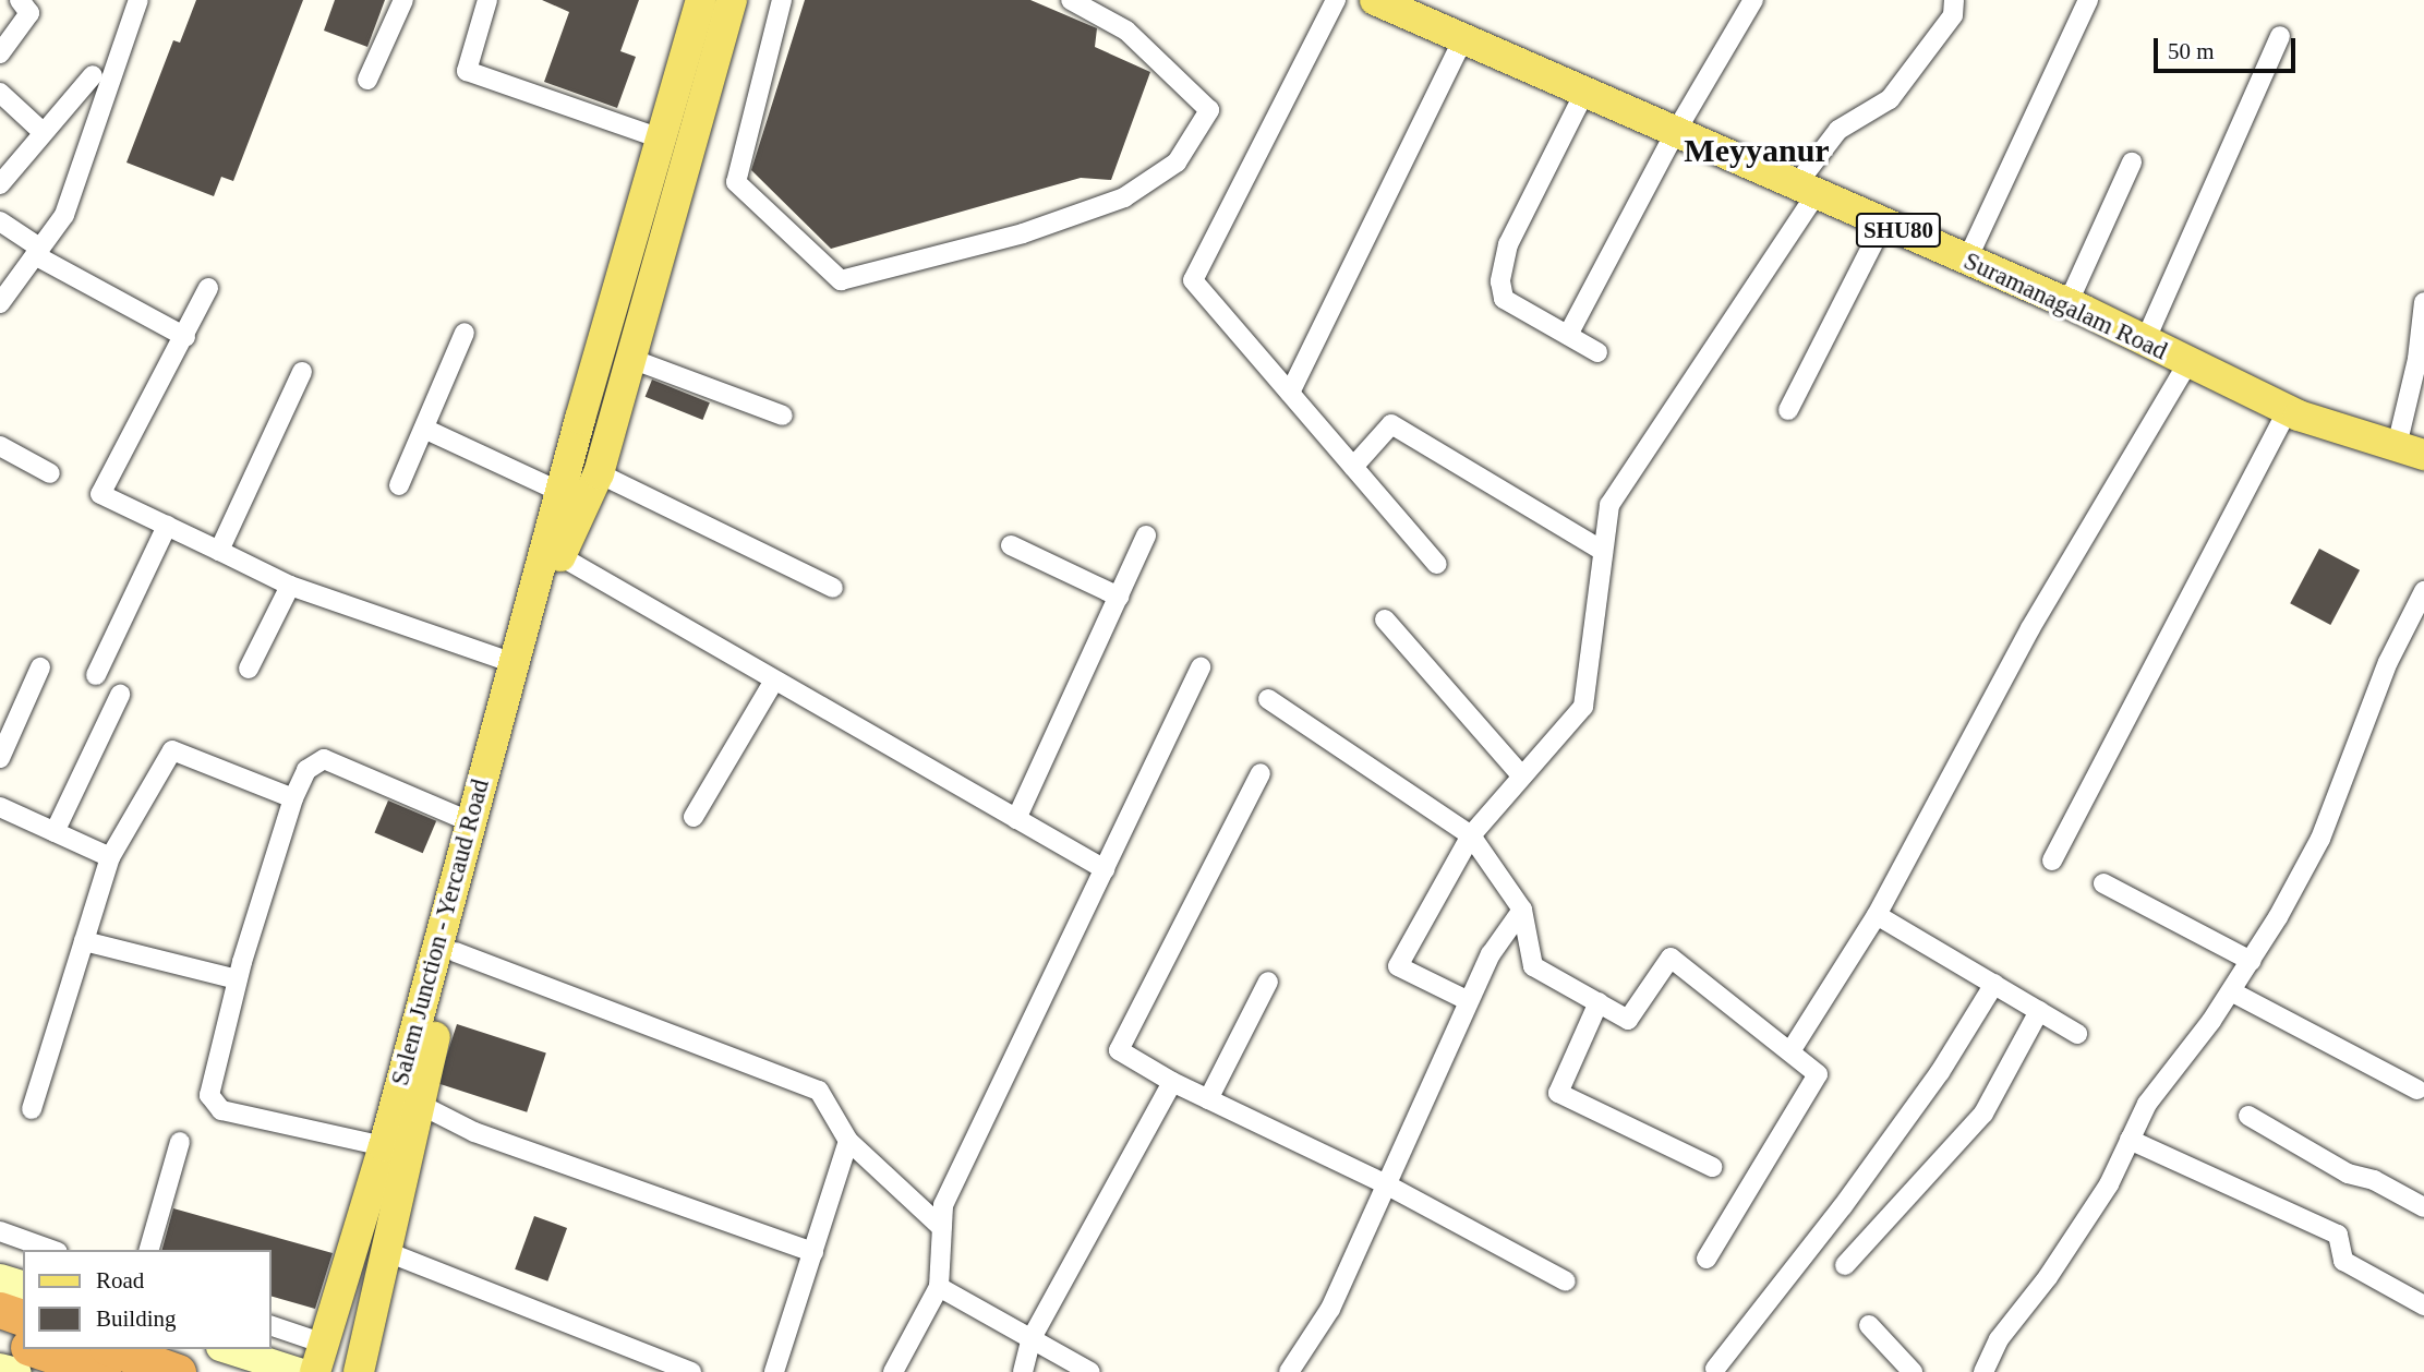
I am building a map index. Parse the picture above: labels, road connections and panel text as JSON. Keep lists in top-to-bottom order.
{
  "streets": {
    "main road": ["SHU80", "Suramanagalam Road", "Salem Junction - Yercaud Road"]
  },
  "districts": ["Meyyanur"],
  "legend": ["Road", "Building"],
  "scale_bar": "50 m"
}
